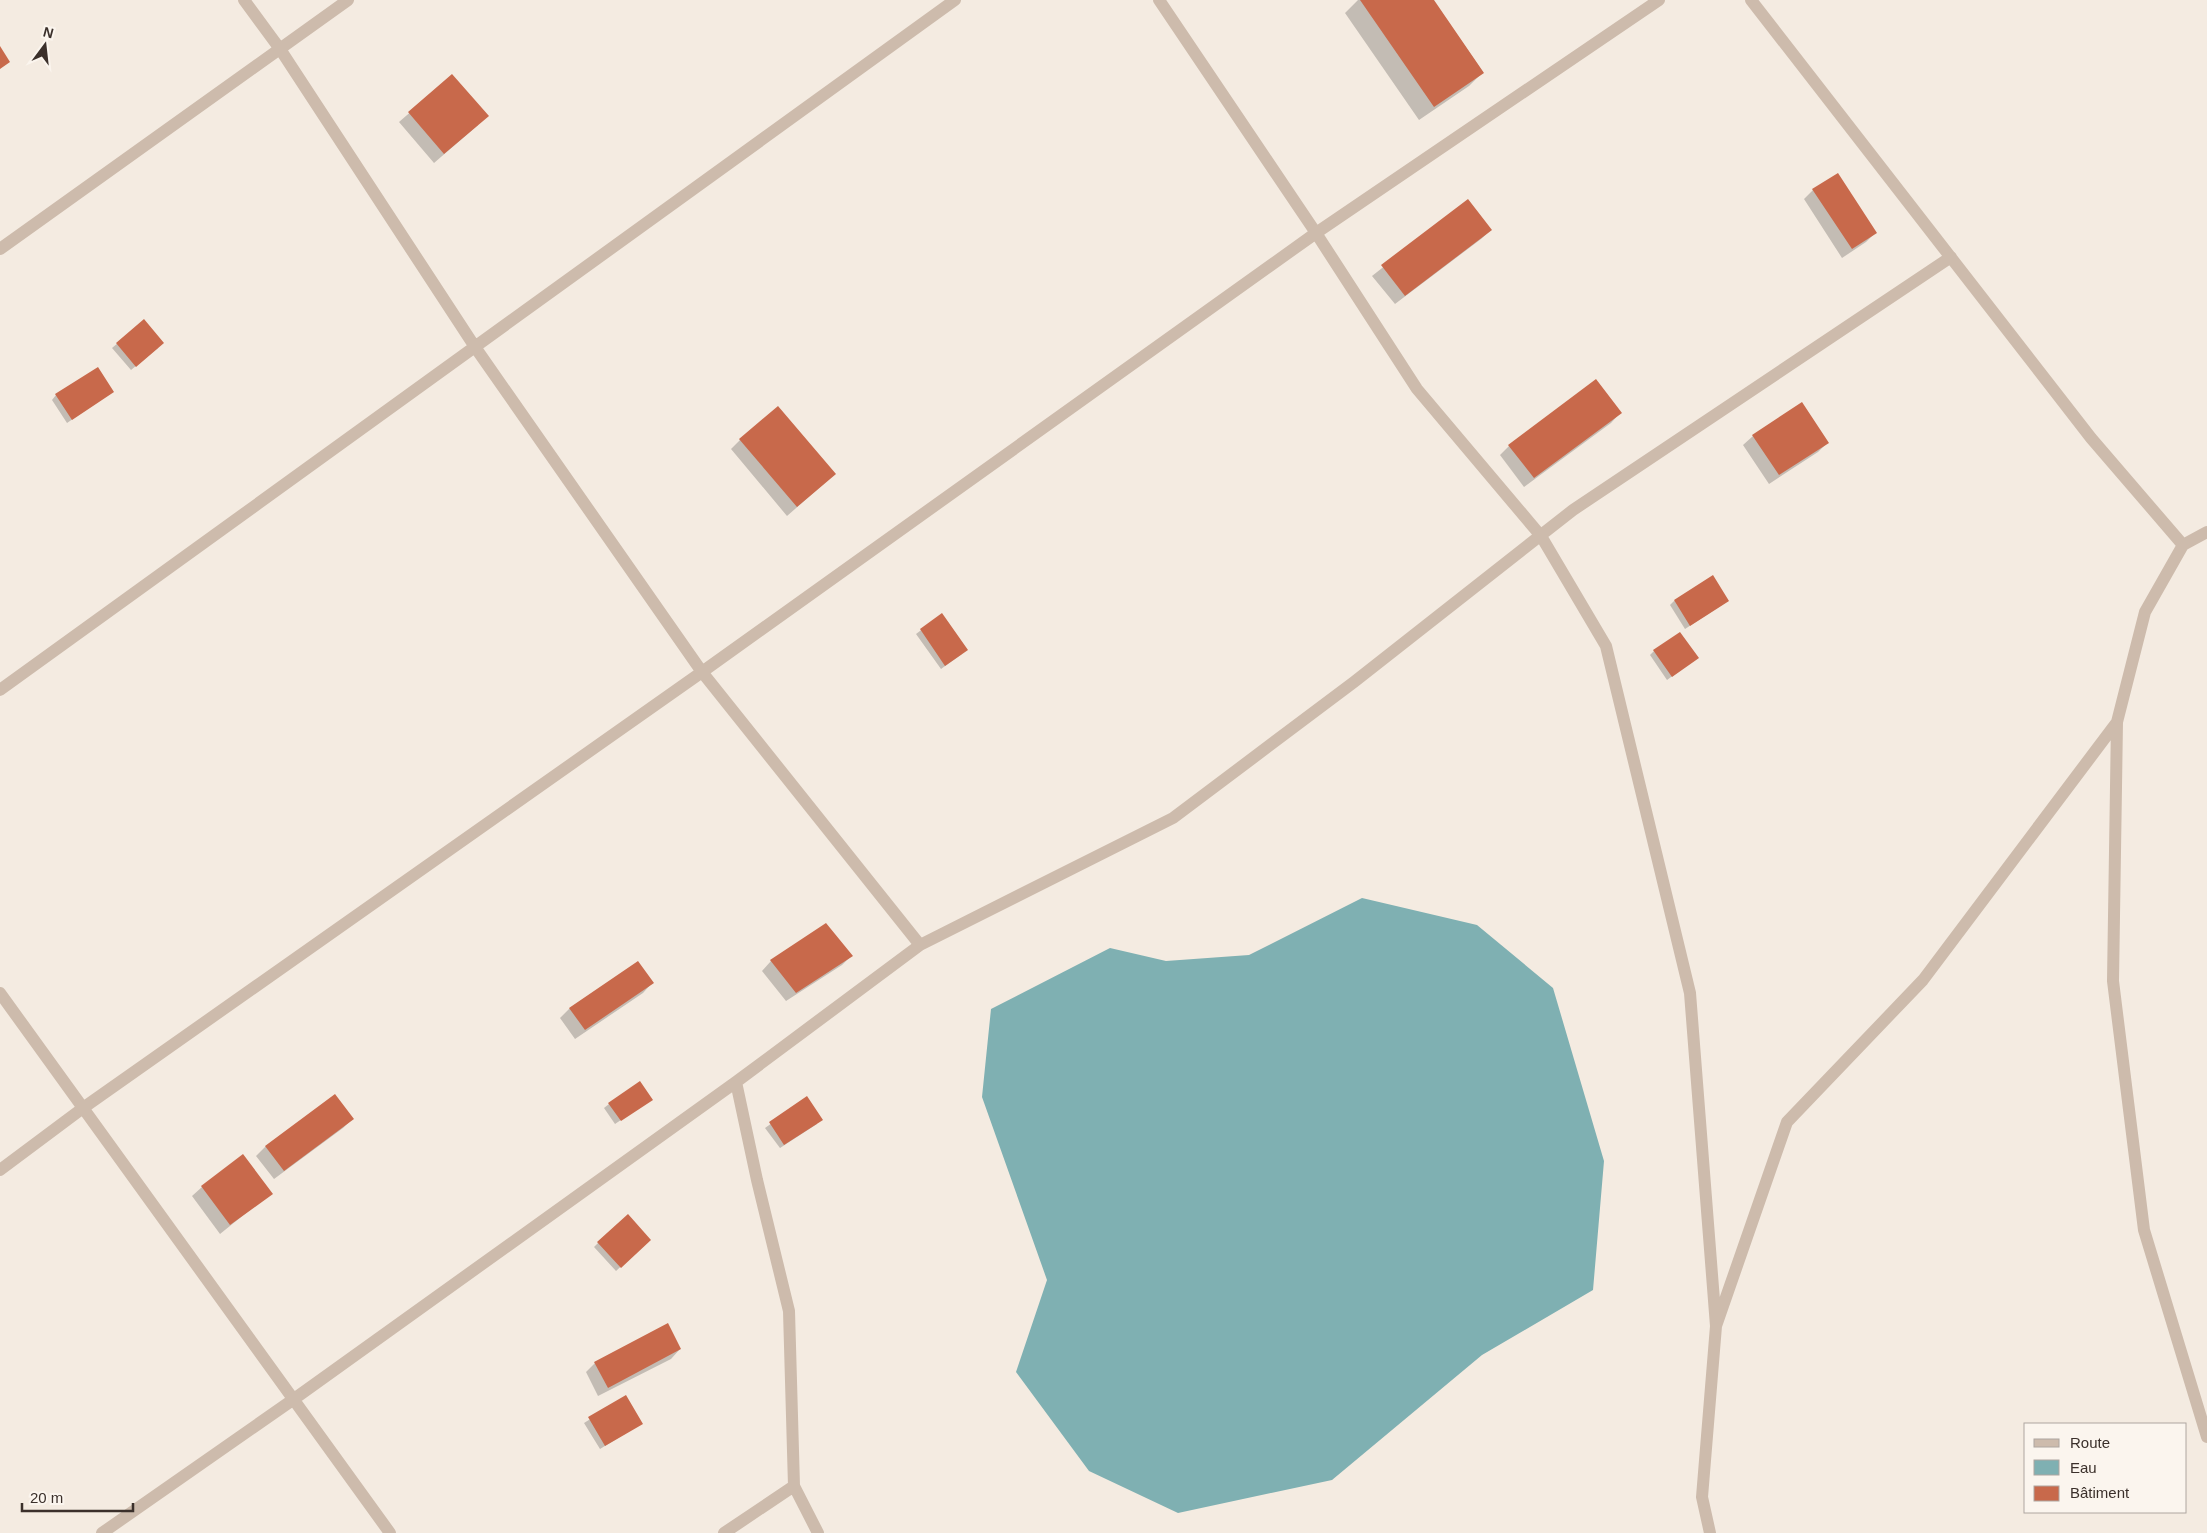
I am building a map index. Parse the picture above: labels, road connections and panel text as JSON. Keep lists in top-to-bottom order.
{
  "legend": ["Route", "Eau", "Bâtiment"],
  "scale_bar": "20 m",
  "north": "top"
}
